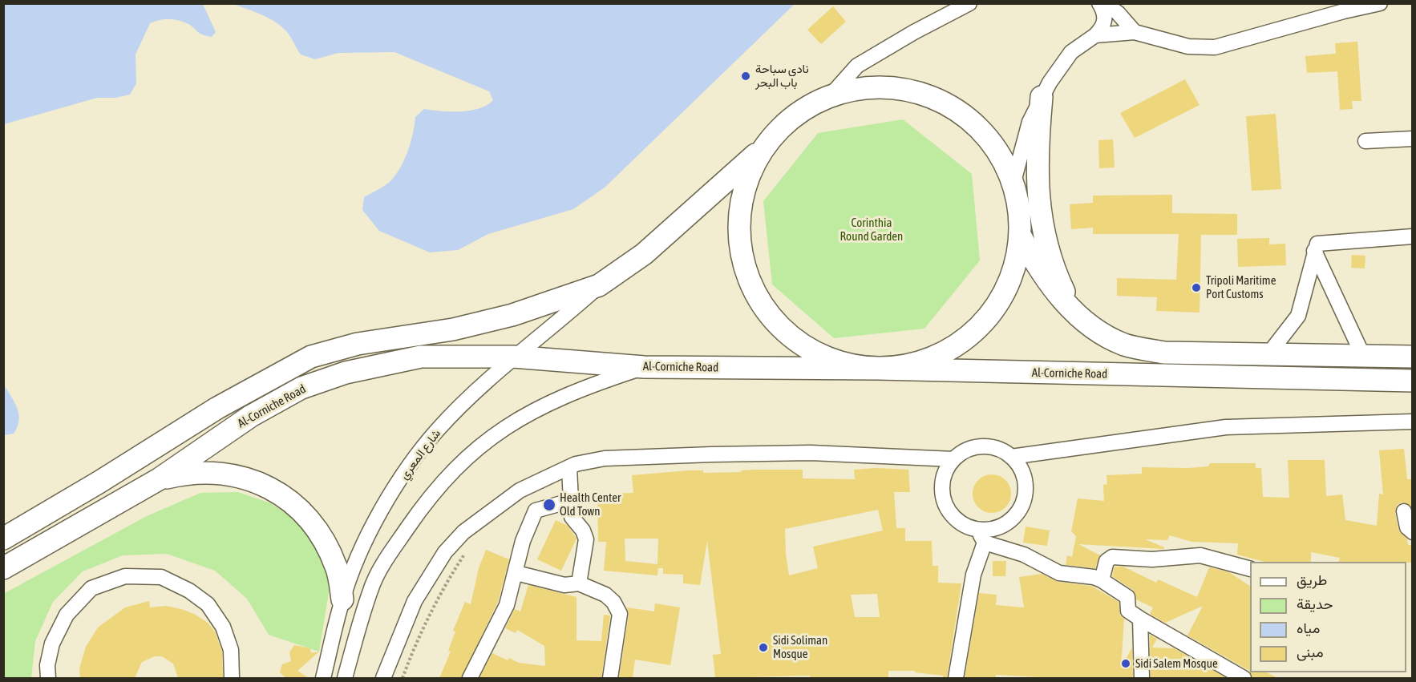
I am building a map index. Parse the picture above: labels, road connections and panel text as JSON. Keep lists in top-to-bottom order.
{
  "streets": {
    "highway": ["Al-Corniche Road"],
    "street": ["شارع المعري"]
  },
  "crossings": [
    ["Al-Corniche Road", "شارع المعري"]
  ],
  "parks": ["Corinthia Round Garden"],
  "places": [
    "نادي سباحة باب البحر",
    "Tripoli Maritime Port Customs",
    "Health Center Old Town",
    "Sidi Soliman Mosque",
    "Sidi Salem Mosque"
  ],
  "legend": [
    "طريق",
    "حديقة",
    "مياه",
    "مبنى"
  ]
}
